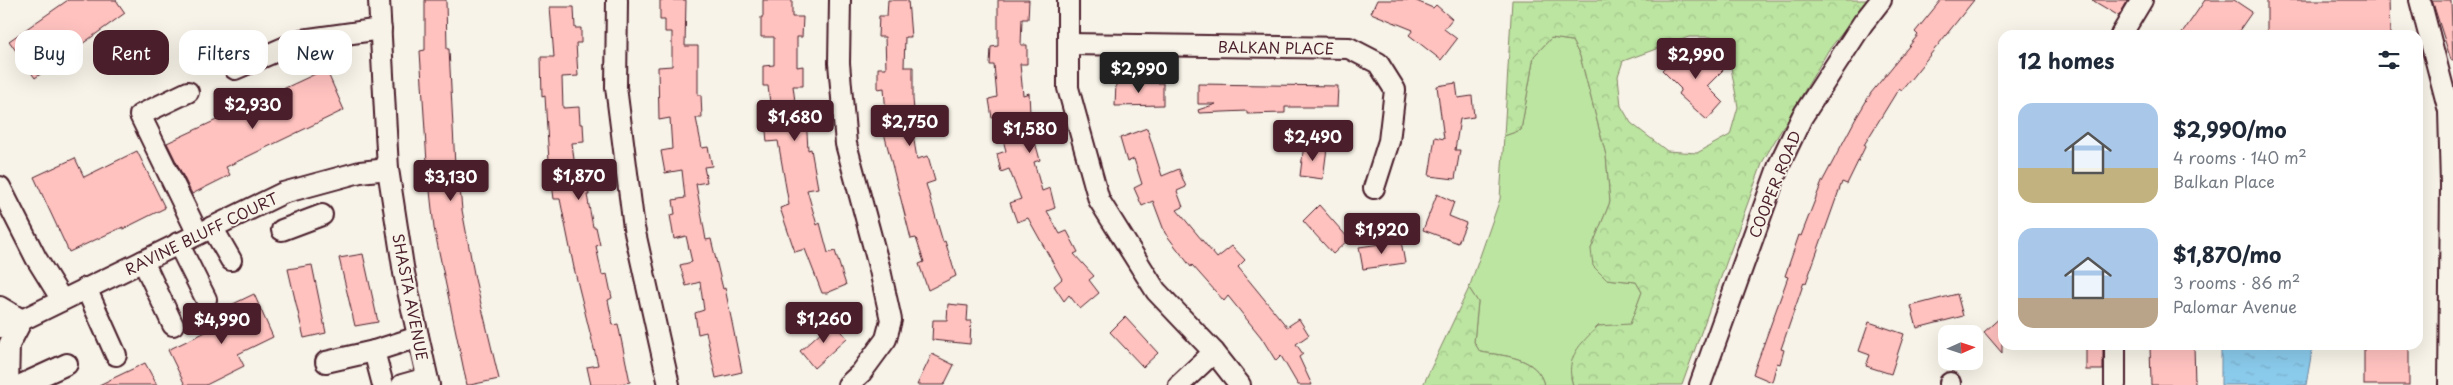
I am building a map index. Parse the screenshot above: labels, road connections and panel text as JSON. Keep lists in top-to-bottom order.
{
  "streets": {
    "street": [
      "BALKAN PLACE",
      "COOPER ROAD",
      "RAVINE BLUFF COURT",
      "SHASTA AVENUE"
    ]
  },
  "crossings": [
    ["RAVINE BLUFF COURT", "SHASTA AVENUE"]
  ],
  "north": "right",
  "page": {
    "chip": [
      "Buy",
      "Rent",
      "Filters",
      "New"
    ],
    "heading": "12 homes",
    "price": [
      "$2,990",
      "$2,990",
      "$2,930",
      "$1,680",
      "$2,750",
      "$1,580",
      "$2,490",
      "$1,870",
      "$3,130",
      "$1,920",
      "$1,260",
      "$4,990"
    ],
    "list": [
      {
        "name": "$2,990/mo",
        "note": "4 rooms · 140 m² · Balkan Place"
      },
      {
        "name": "$1,870/mo",
        "note": "3 rooms · 86 m² · Palomar Avenue"
      }
    ]
  }
}
